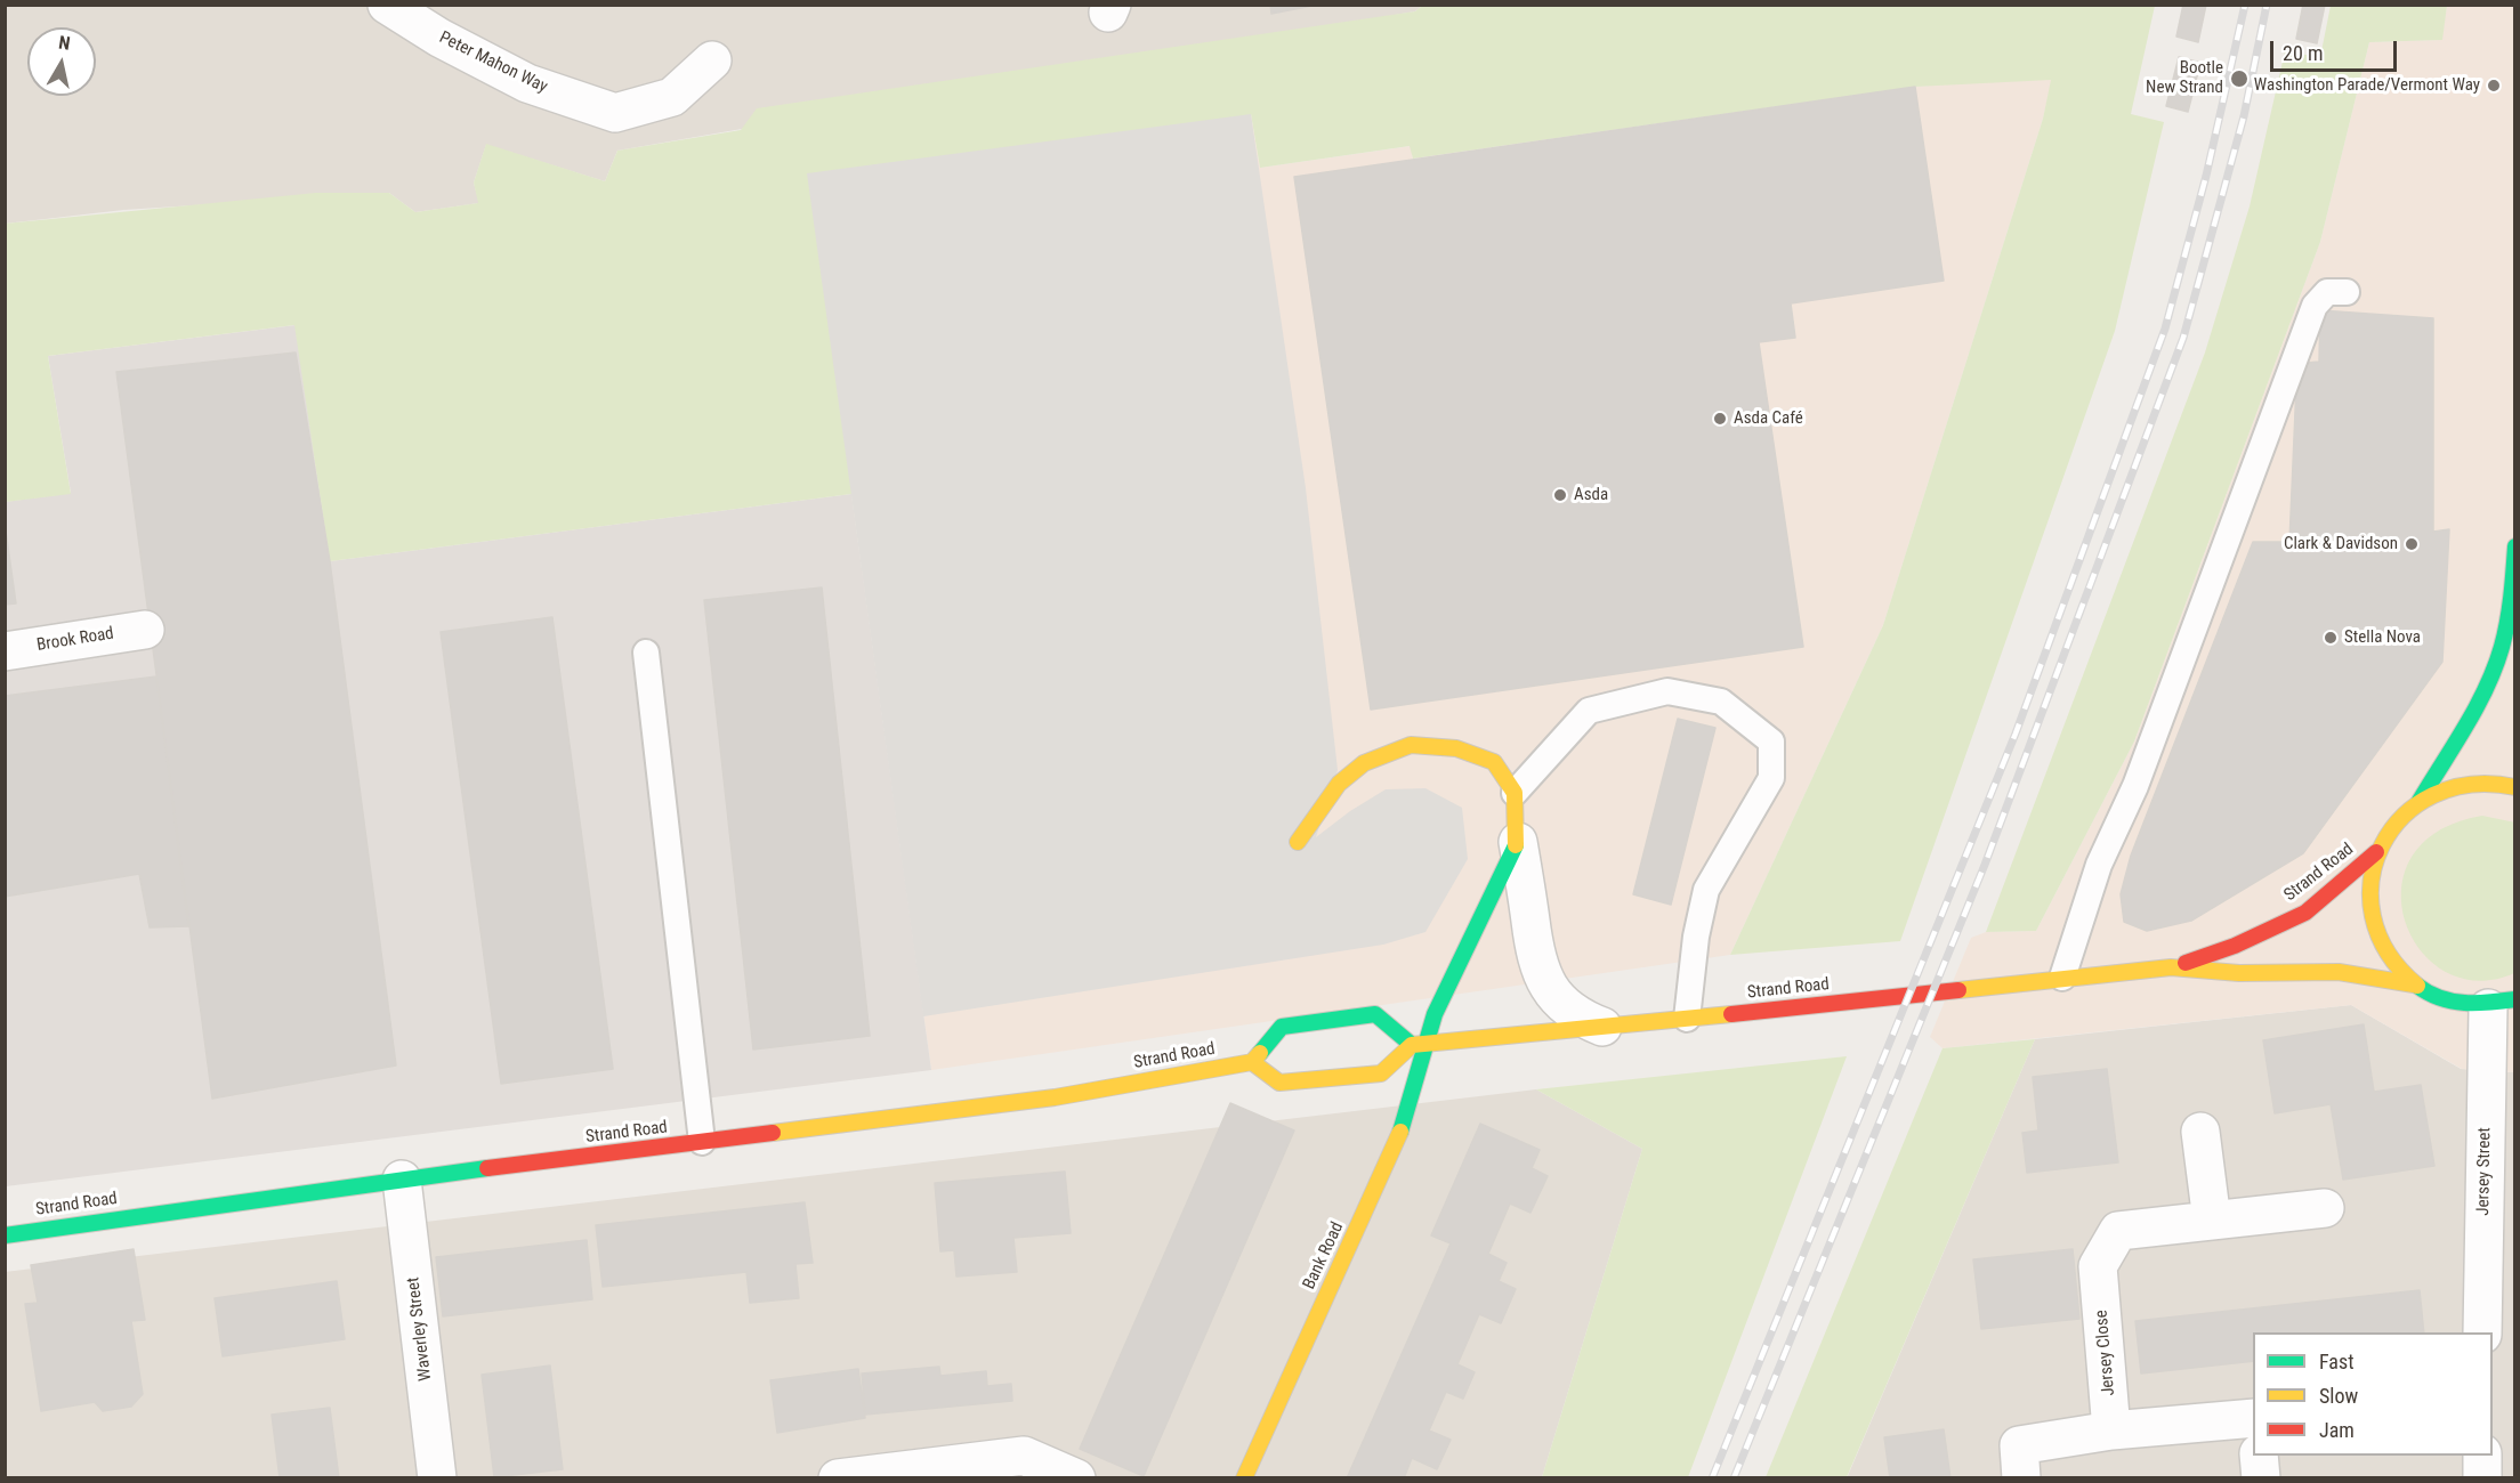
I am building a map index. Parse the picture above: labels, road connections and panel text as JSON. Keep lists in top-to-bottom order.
{
  "streets": {
    "street": [
      "Peter Mahon Way",
      "Brook Road",
      "Strand Road",
      "Jersey Street",
      "Bank Road",
      "Waverley Street",
      "Jersey Close"
    ]
  },
  "crossings": [
    ["Strand Road", "Bank Road"],
    ["Strand Road", "Waverley Street"]
  ],
  "places": [
    "Bootle New Strand",
    "Washington Parade/Vermont Way",
    "Asda Café",
    "Asda",
    "Clark & Davidson",
    "Stella Nova"
  ],
  "legend": ["Fast", "Slow", "Jam"],
  "scale_bar": "20 m",
  "north": "top"
}
